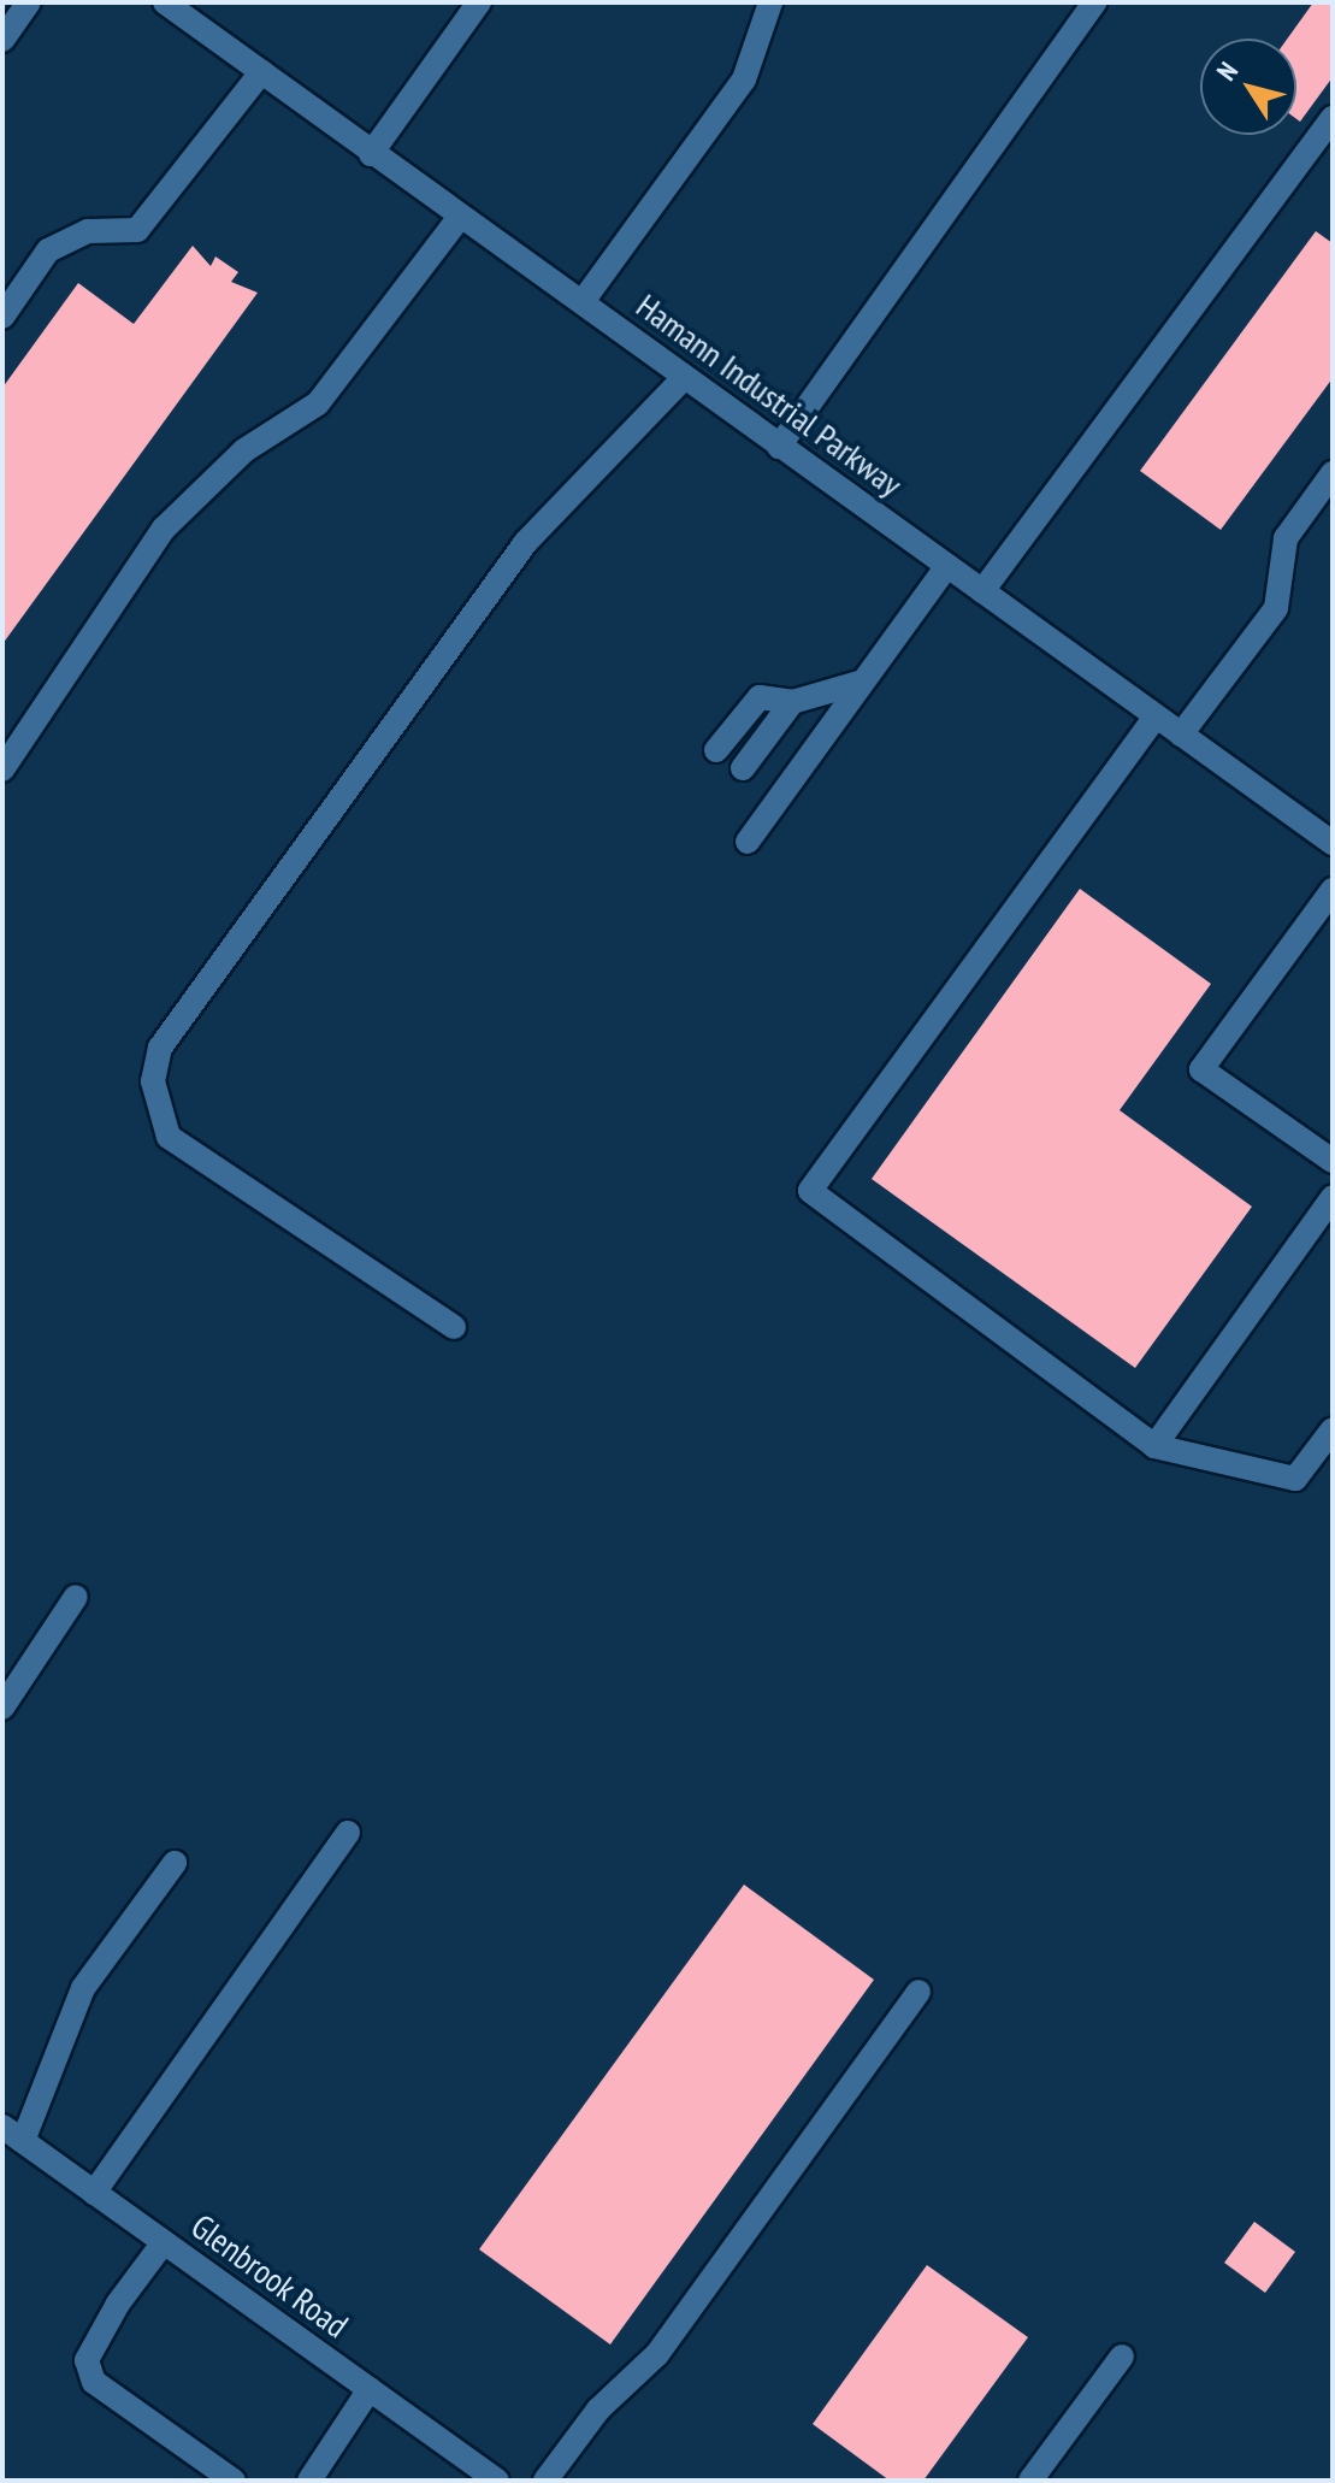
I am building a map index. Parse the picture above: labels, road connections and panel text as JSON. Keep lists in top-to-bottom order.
{
  "streets": {
    "street": ["Hamann Industrial Parkway", "Glenbrook Road"]
  },
  "north": "top left"
}
